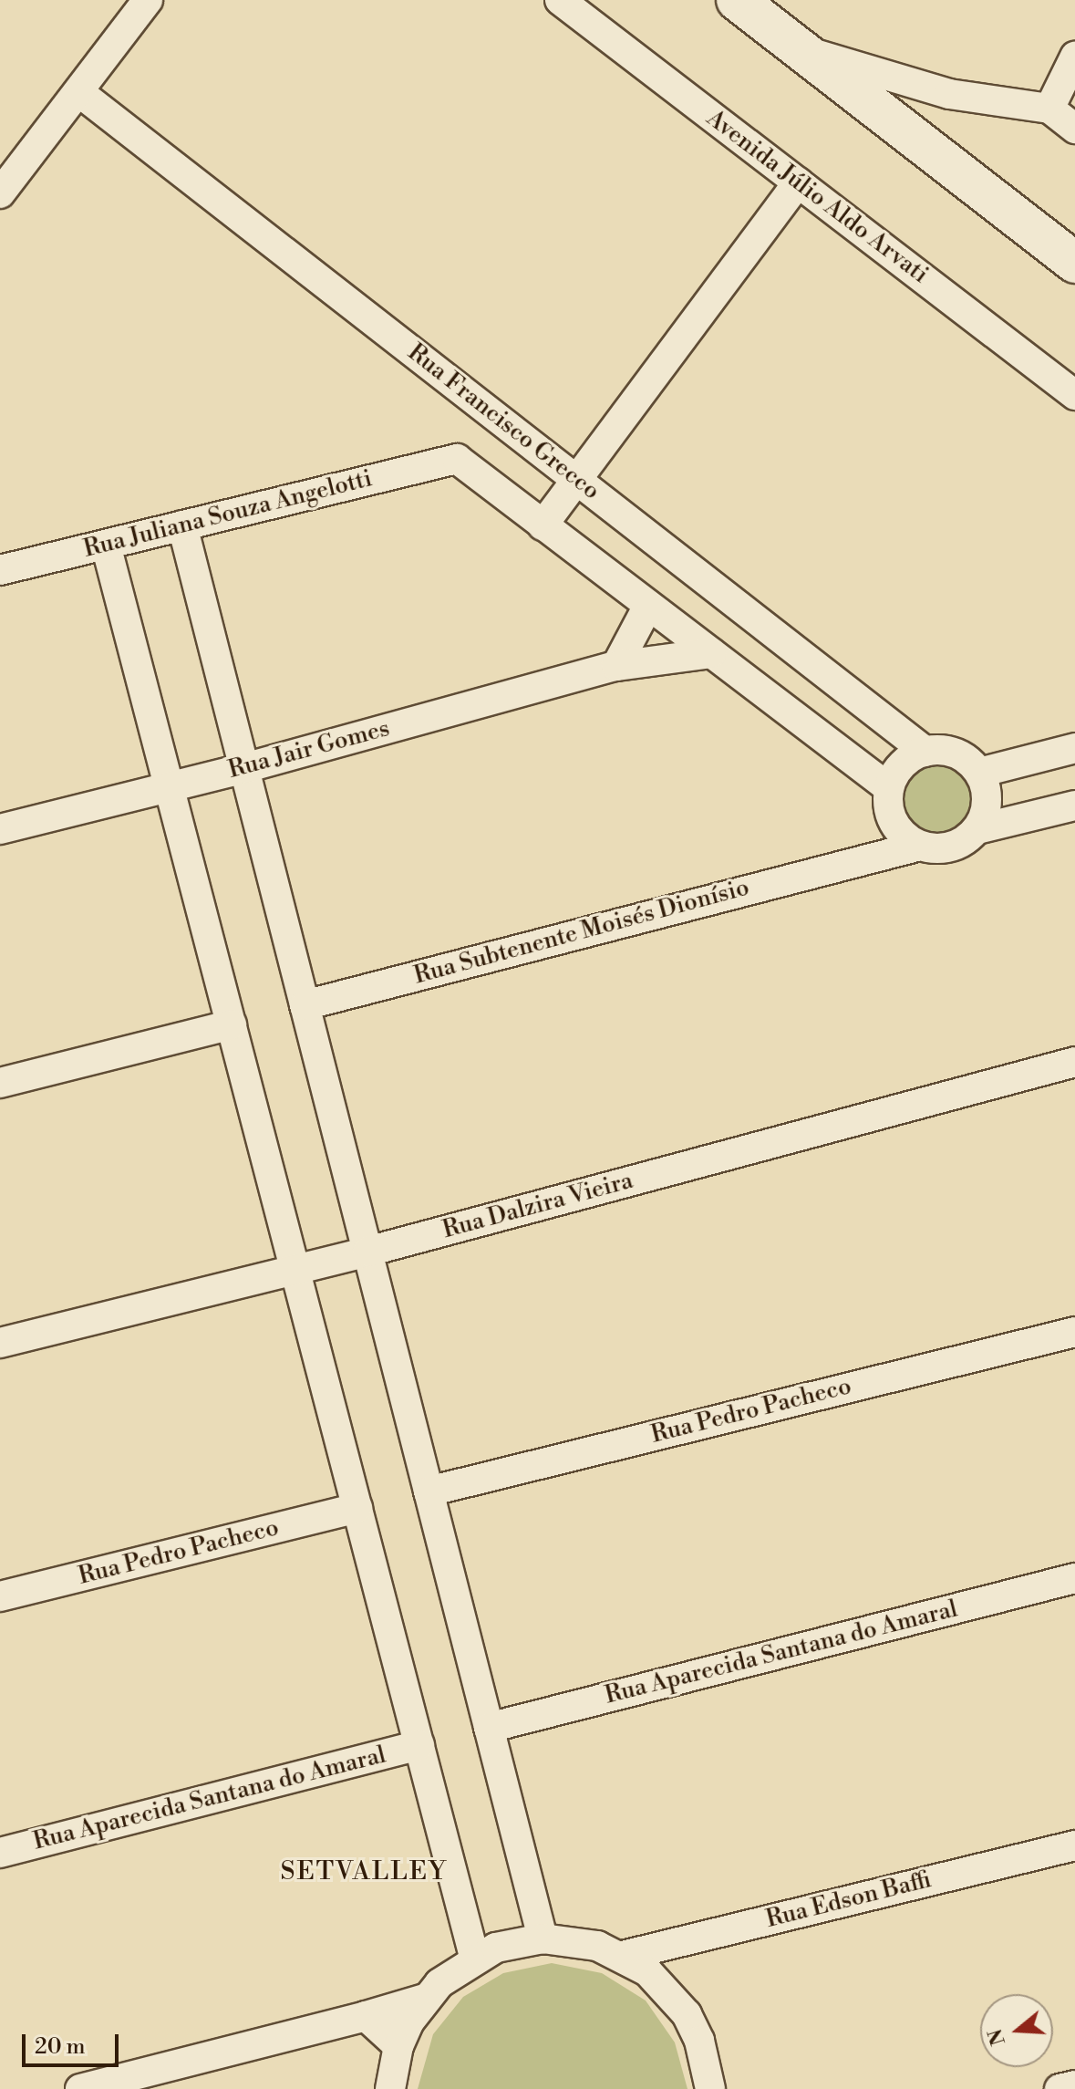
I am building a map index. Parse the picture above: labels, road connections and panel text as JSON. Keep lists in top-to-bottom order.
{
  "streets": {
    "street": [
      "Avenida Júlio Aldo Arvati",
      "Rua Francisco Grecco",
      "Rua Juliana Souza Angelotti",
      "Rua Jair Gomes",
      "Rua Subtenente Moisés Dionísio",
      "Rua Dalzira Vieira",
      "Rua Pedro Pacheco",
      "Rua Aparecida Santana do Amaral",
      "Rua Edson Baffi"
    ]
  },
  "crossings": [
    ["Rua Francisco Grecco", "Rua Subtenente Moisés Dionísio"]
  ],
  "districts": ["SETVALLEY"],
  "scale_bar": "20 m",
  "north": "left"
}
